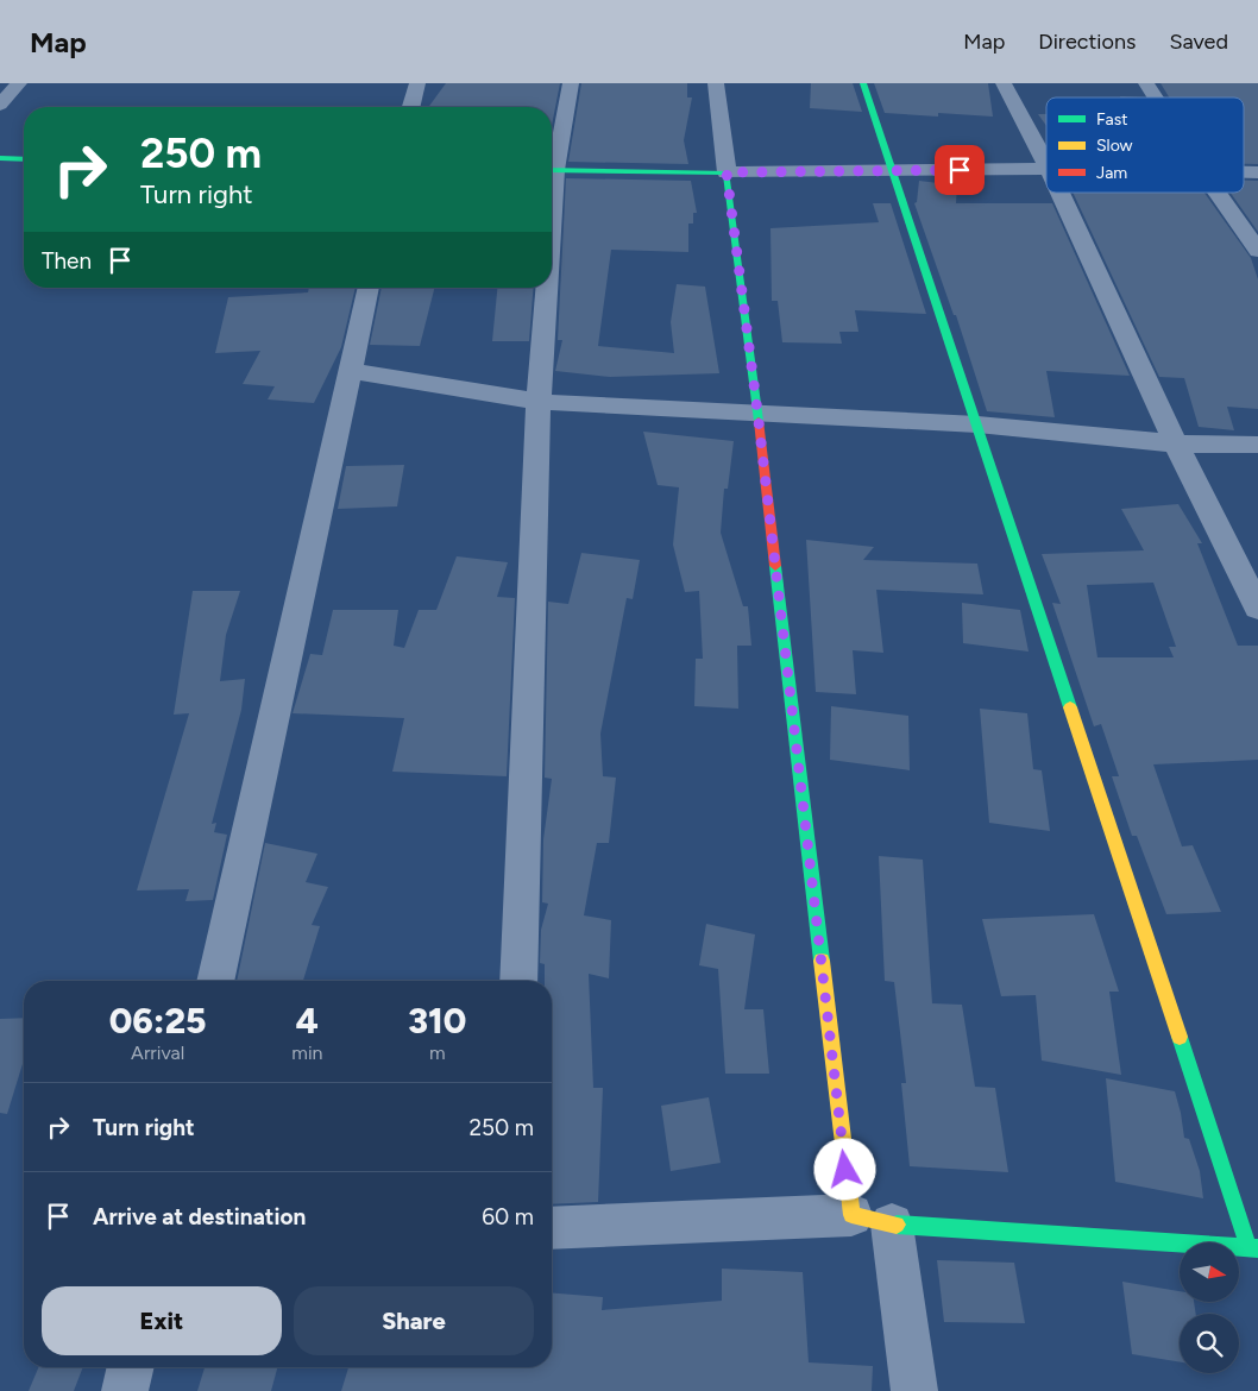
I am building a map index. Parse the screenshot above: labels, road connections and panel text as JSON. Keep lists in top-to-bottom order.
{
  "legend": ["Fast", "Slow", "Jam"],
  "north": "right",
  "page": {
    "header": "Map",
    "nav": ["Map", "Directions", "Saved"],
    "turn": ["250 m", "Turn right"],
    "then": "Then",
    "eta": [
      "06:25",
      "Arrival",
      "4",
      "min",
      "310",
      "m"
    ],
    "list": [
      {
        "name": "Turn right",
        "value": "250 m"
      },
      {
        "name": "Arrive at destination",
        "value": "60 m"
      }
    ],
    "buttons": ["Exit", "Share"]
  }
}
